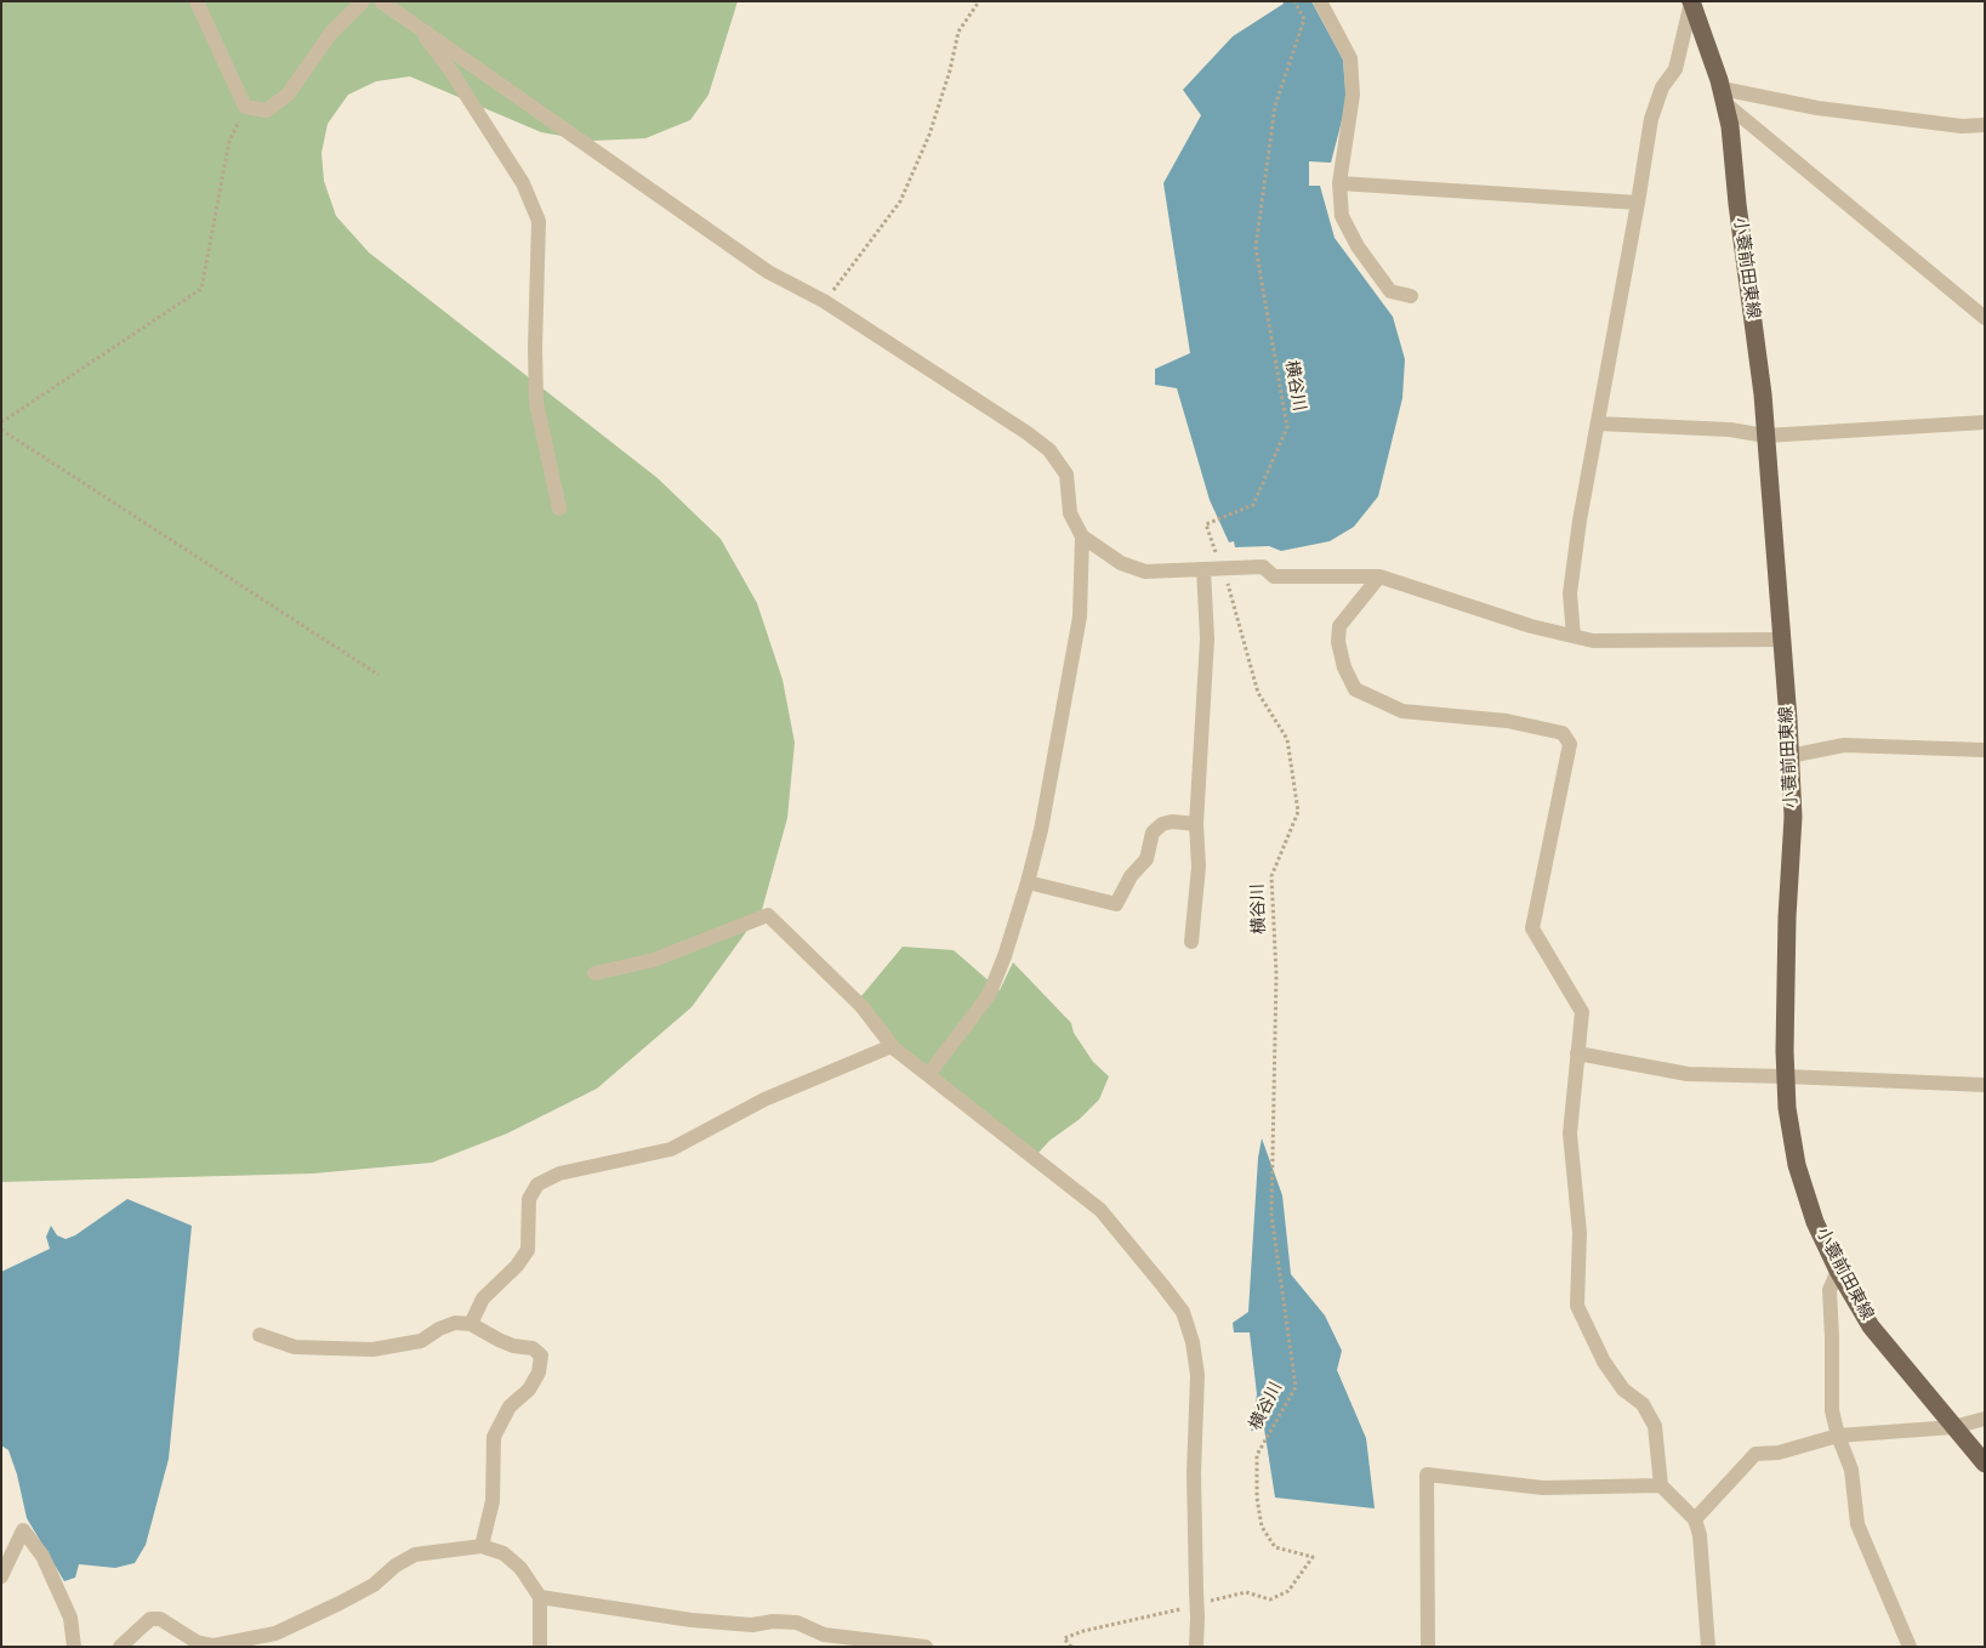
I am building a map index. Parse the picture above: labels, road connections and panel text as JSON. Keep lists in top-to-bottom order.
{
  "streets": {
    "main road": ["小蓑前田東線"],
    "path": ["横谷川"]
  }
}
